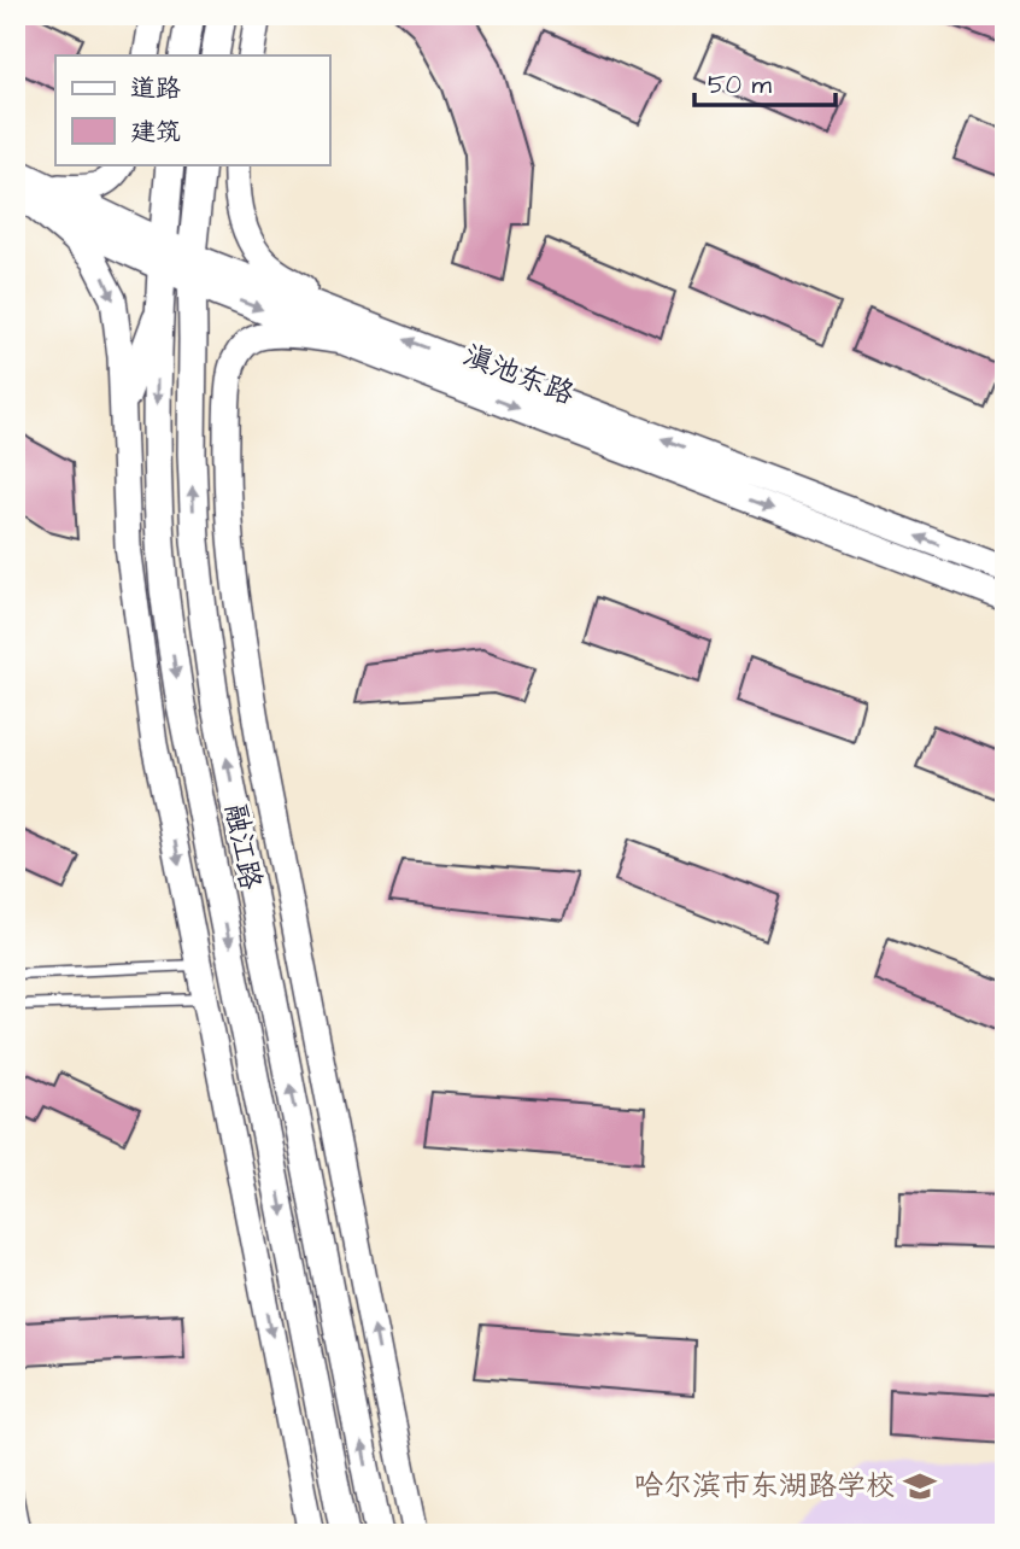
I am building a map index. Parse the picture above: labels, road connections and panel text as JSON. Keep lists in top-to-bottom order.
{
  "streets": {
    "main road": ["融江路"],
    "street": ["滇池东路"]
  },
  "crossings": [
    ["滇池东路", "融江路"]
  ],
  "places": {
    "school or university": ["哈尔滨市东湖路学校"]
  },
  "legend": ["道路", "建筑"],
  "scale_bar": "50 m"
}
